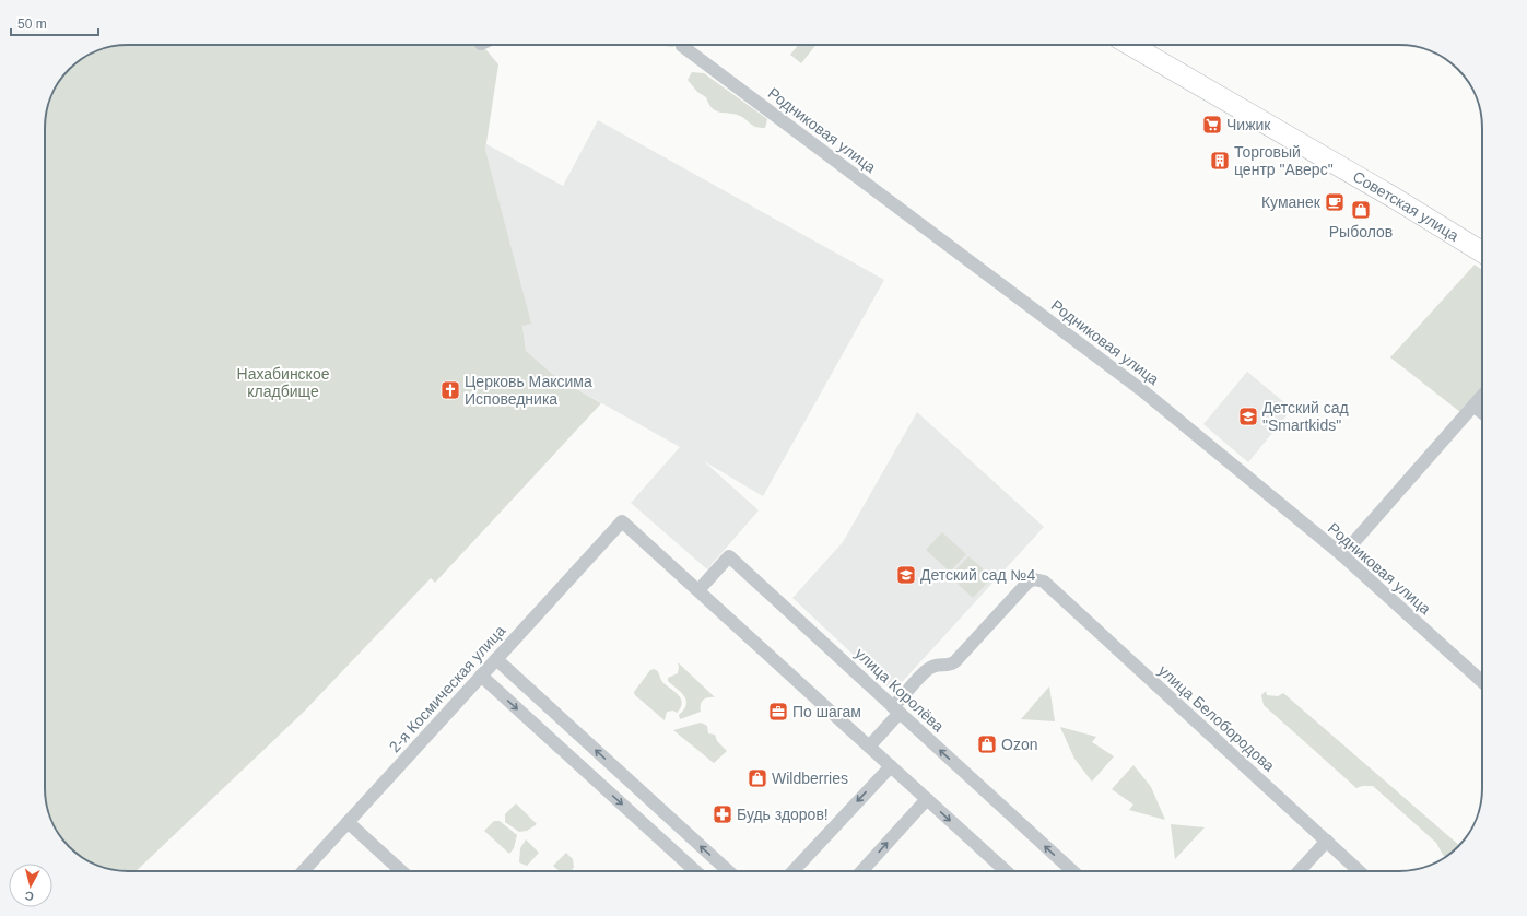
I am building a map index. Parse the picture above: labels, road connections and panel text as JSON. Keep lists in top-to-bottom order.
{
  "streets": {
    "main road": ["Советская улица"],
    "street": [
      "Родниковая улица",
      "2-я Космическая улица",
      "улица Королёва",
      "улица Белобородова"
    ]
  },
  "crossings": [
    ["2-я Космическая улица", "улица Королёва"],
    ["улица Королёва", "улица Белобородова"]
  ],
  "parks": ["Нахабинское кладбище"],
  "places": {
    "supermarket": ["Чижик"],
    "building": ["Торговый центр \"Аверс\""],
    "cafe": ["Куманек"],
    "shop": ["Рыболов", "Ozon", "Wildberries"],
    "church": ["Церковь Максима Исповедника"],
    "school or university": ["Детский сад \"Smartkids\"", "Детский сад №4"],
    "office": ["По шагам"],
    "pharmacy": ["Будь здоров!"]
  },
  "scale_bar": "50 m",
  "north": "bottom"
}
